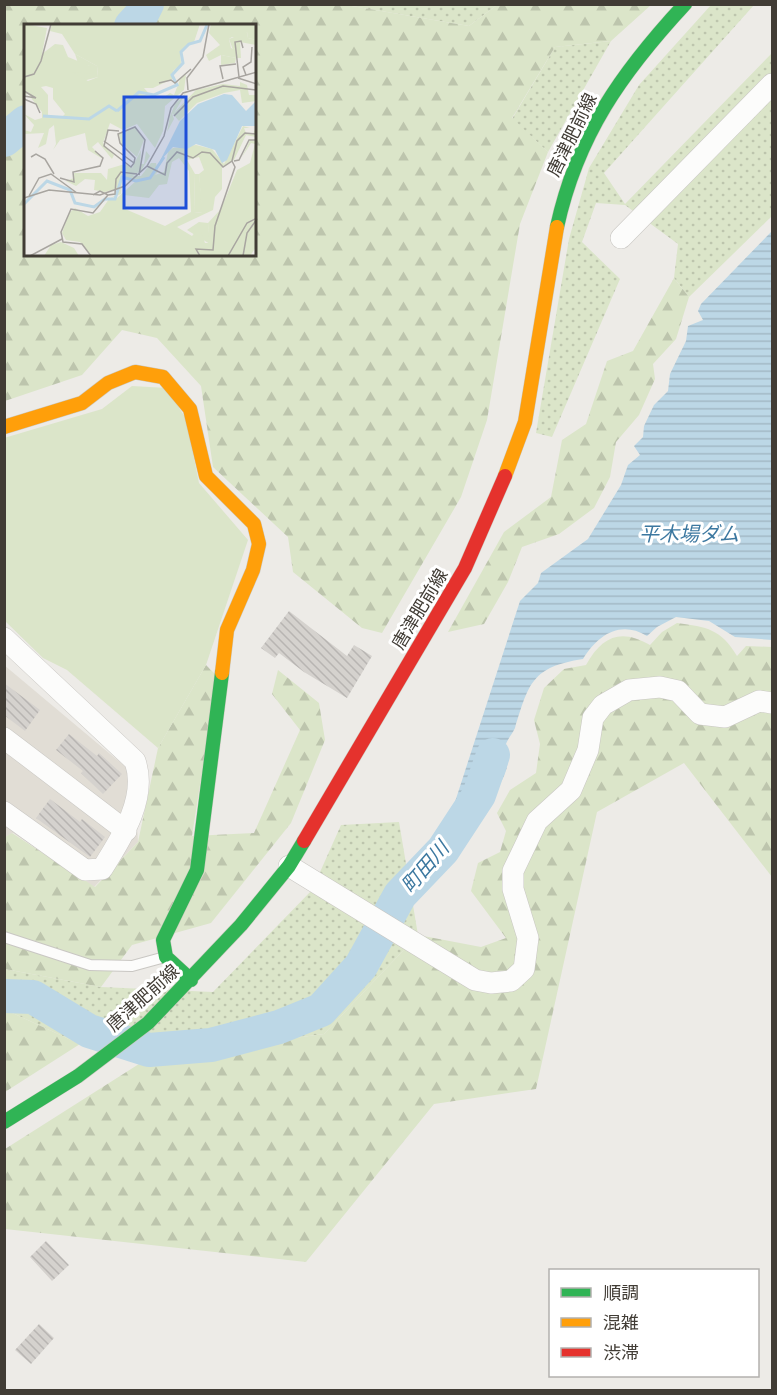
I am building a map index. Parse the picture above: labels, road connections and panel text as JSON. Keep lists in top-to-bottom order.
{
  "streets": {
    "main road": ["唐津肥前線"]
  },
  "water": ["平木場ダム", "町田川"],
  "legend": ["順調", "混雑", "渋滞"]
}
